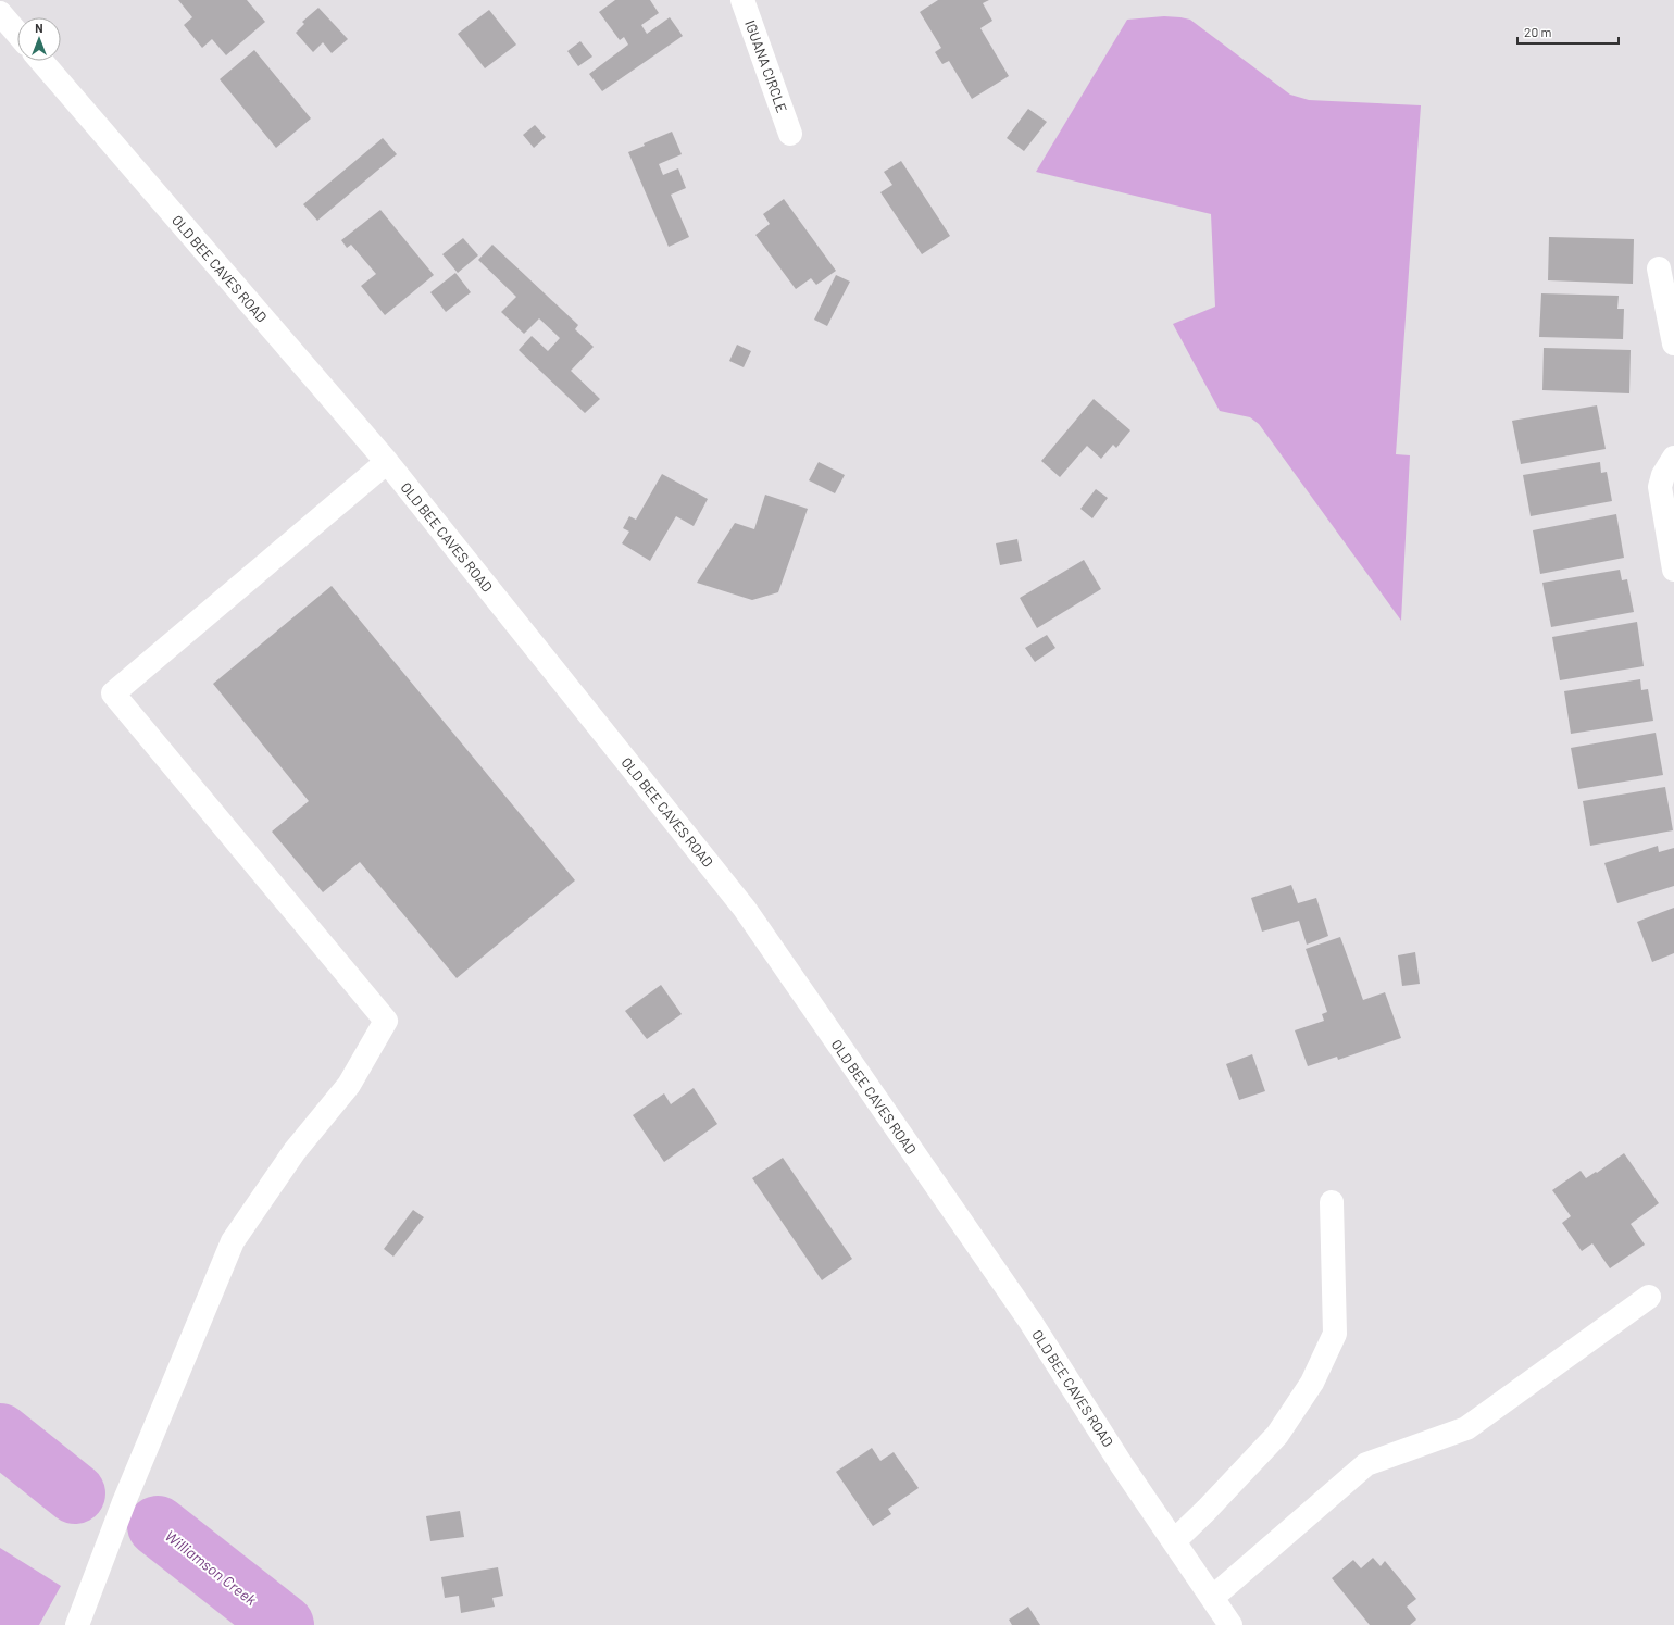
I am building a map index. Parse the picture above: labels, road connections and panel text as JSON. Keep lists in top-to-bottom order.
{
  "streets": {
    "street": ["IGUANA CIRCLE", "OLD BEE CAVES ROAD"]
  },
  "water": ["Williamson Creek"],
  "scale_bar": "20 m",
  "north": "top"
}
